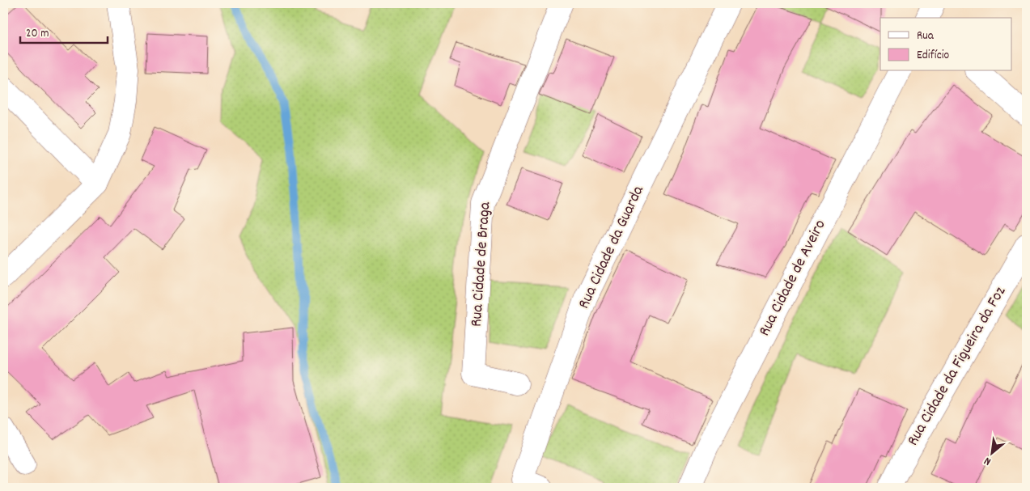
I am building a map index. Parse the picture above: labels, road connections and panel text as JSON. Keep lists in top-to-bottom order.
{
  "streets": {
    "street": [
      "Rua Cidade da Guarda",
      "Rua Cidade de Braga",
      "Rua Cidade de Aveiro",
      "Rua Cidade da Figueira da Foz"
    ]
  },
  "legend": ["Rua", "Edifício"],
  "scale_bar": "20 m",
  "north": "bottom left"
}
